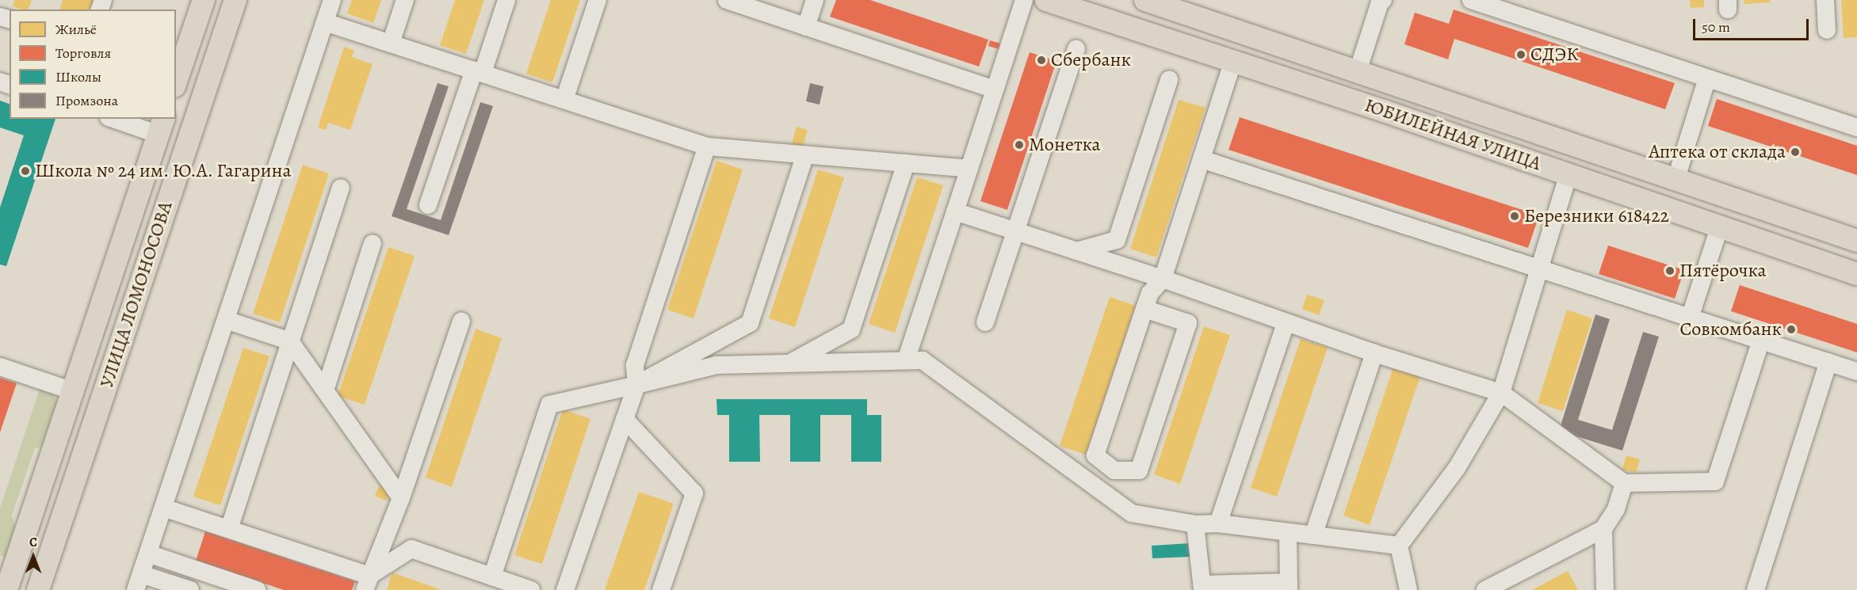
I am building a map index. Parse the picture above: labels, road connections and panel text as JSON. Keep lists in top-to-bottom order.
{
  "streets": {
    "main road": ["ЮБИЛЕЙНАЯ УЛИЦА", "УЛИЦА ЛОМОНОСОВА"]
  },
  "places": [
    "СДЭК",
    "Сбербанк",
    "Монетка",
    "Аптека от склада",
    "Школа № 24 им. Ю.А. Гагарина",
    "Березники 618422",
    "Пятёрочка",
    "Совкомбанк"
  ],
  "legend": [
    "Жильё",
    "Торговля",
    "Школы",
    "Промзона"
  ],
  "scale_bar": "50 m",
  "north": "top"
}
